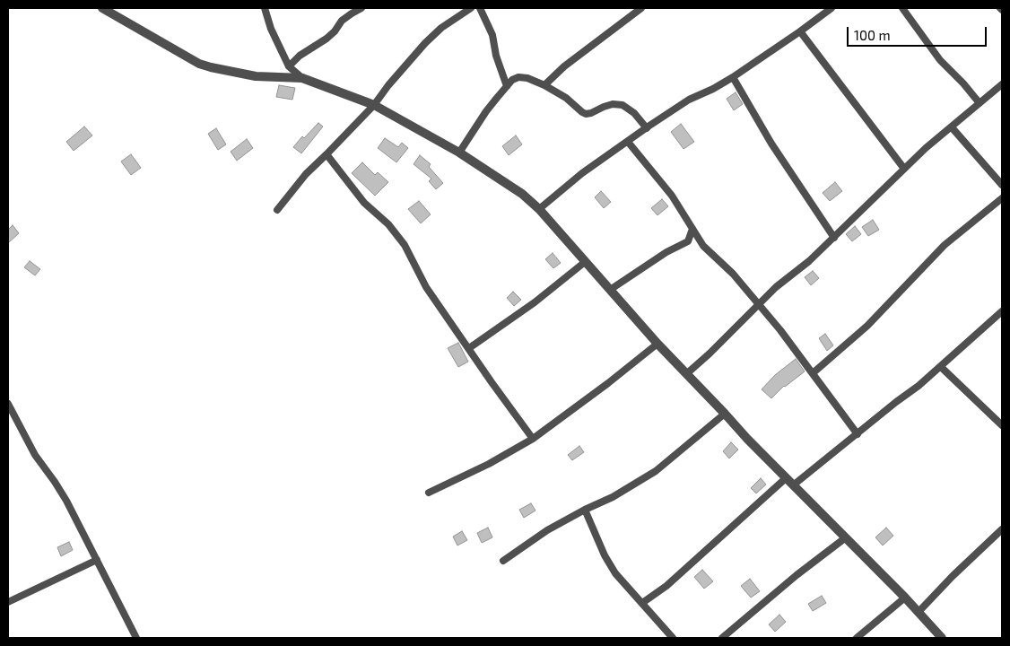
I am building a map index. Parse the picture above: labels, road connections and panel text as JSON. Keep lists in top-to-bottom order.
{
  "scale_bar": "100 m"
}
